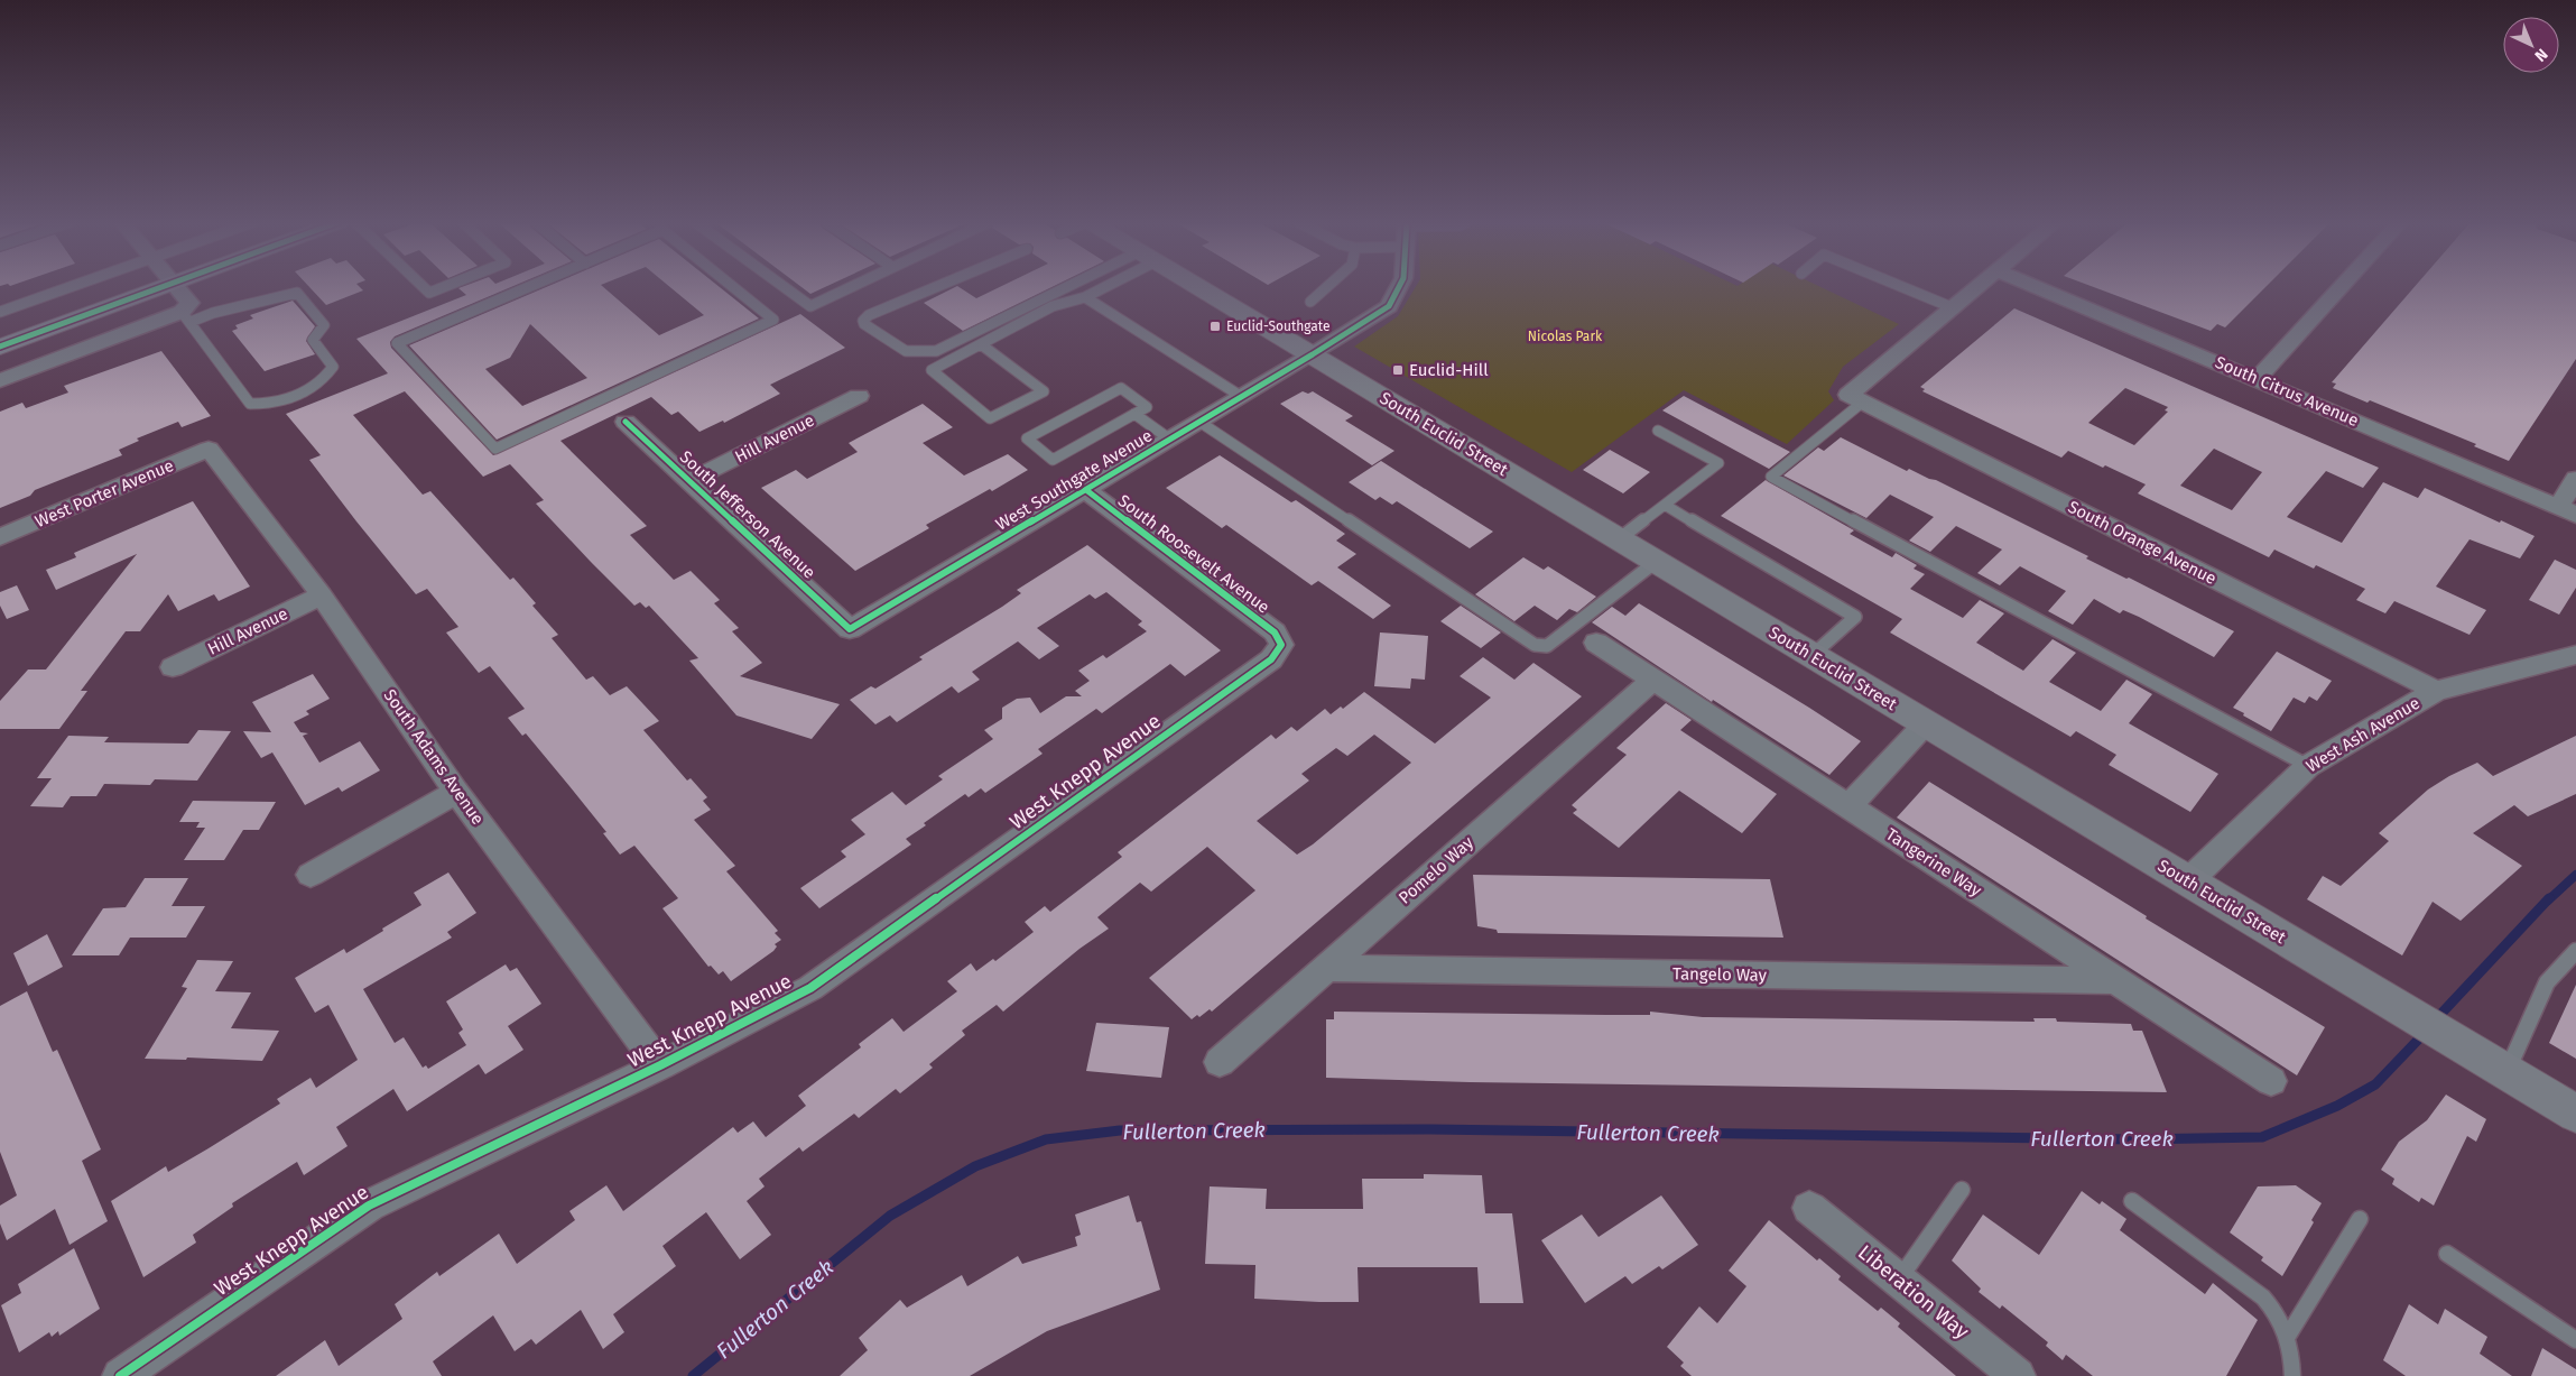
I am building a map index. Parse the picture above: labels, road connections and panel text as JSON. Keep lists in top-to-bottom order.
{
  "streets": {
    "main road": ["South Euclid Street"],
    "street": [
      "South Citrus Avenue",
      "Hill Avenue",
      "West Southgate Avenue",
      "West Porter Avenue",
      "South Jefferson Avenue",
      "South Orange Avenue",
      "South Roosevelt Avenue",
      "West Ash Avenue",
      "South Adams Avenue",
      "West Knepp Avenue",
      "Tangerine Way",
      "Pomelo Way",
      "Tangelo Way",
      "Liberation Way"
    ]
  },
  "crossings": [
    ["South Euclid Street", "West Southgate Avenue"],
    ["South Euclid Street", "West Ash Avenue"],
    ["Hill Avenue", "South Jefferson Avenue"],
    ["Hill Avenue", "South Adams Avenue"],
    ["West Southgate Avenue", "South Jefferson Avenue"],
    ["West Southgate Avenue", "South Roosevelt Avenue"],
    ["West Porter Avenue", "South Adams Avenue"],
    ["South Orange Avenue", "West Ash Avenue"],
    ["South Roosevelt Avenue", "West Knepp Avenue"],
    ["South Adams Avenue", "West Knepp Avenue"],
    ["Tangerine Way", "Pomelo Way"],
    ["Tangerine Way", "Tangelo Way"],
    ["Pomelo Way", "Tangelo Way"]
  ],
  "water": ["Fullerton Creek"],
  "parks": ["Nicolas Park"],
  "places": {
    "transit": ["Euclid-Southgate", "Euclid-Hill"]
  },
  "north": "bottom right"
}
